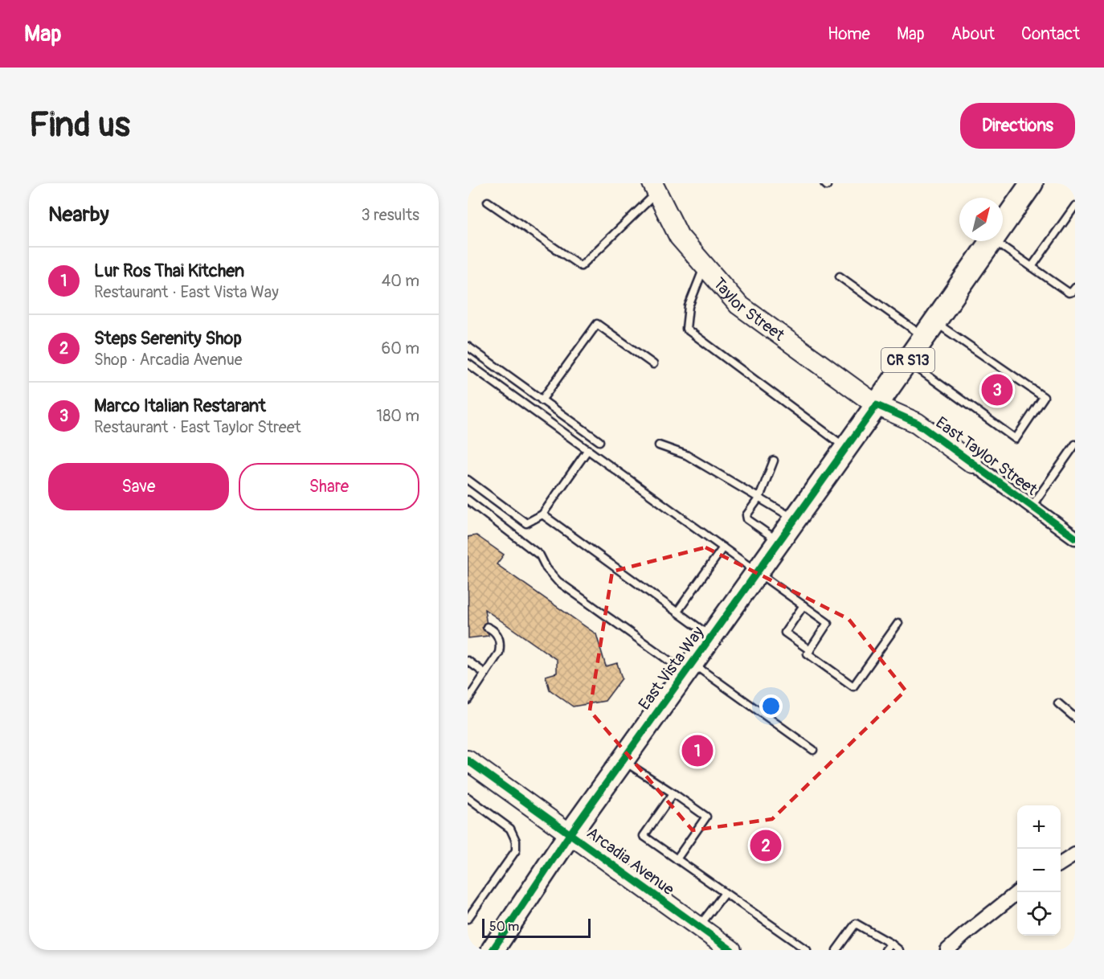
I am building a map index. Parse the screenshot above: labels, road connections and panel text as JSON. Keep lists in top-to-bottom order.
{
  "streets": {
    "main road": ["CR S13", "East Vista Way"],
    "street": ["Taylor Street", "East Taylor Street", "Arcadia Avenue"]
  },
  "crossings": [
    ["Taylor Street", "East Taylor Street"],
    ["Taylor Street", "East Vista Way"],
    ["East Taylor Street", "East Vista Way"],
    ["East Vista Way", "Arcadia Avenue"]
  ],
  "scale_bar": "50 m",
  "north": "top right",
  "page": {
    "header": "Map",
    "nav": [
      "Home",
      "Map",
      "About",
      "Contact"
    ],
    "buttons": [
      "Directions",
      ["Save", "Share"]
    ],
    "title": "Find us",
    "heading": ["Nearby", "3 results"],
    "list": [
      {
        "mark": "1",
        "name": "Lur Ros Thai Kitchen",
        "note": "Restaurant · East Vista Way",
        "value": "40 m"
      },
      {
        "mark": "2",
        "name": "Steps Serenity Shop",
        "note": "Shop · Arcadia Avenue",
        "value": "60 m"
      },
      {
        "mark": "3",
        "name": "Marco Italian Restarant",
        "note": "Restaurant · East Taylor Street",
        "value": "180 m"
      }
    ],
    "pins": ["3", "1", "2"],
    "map_buttons": ["+", "−"],
    "scale": "50 m"
  }
}
